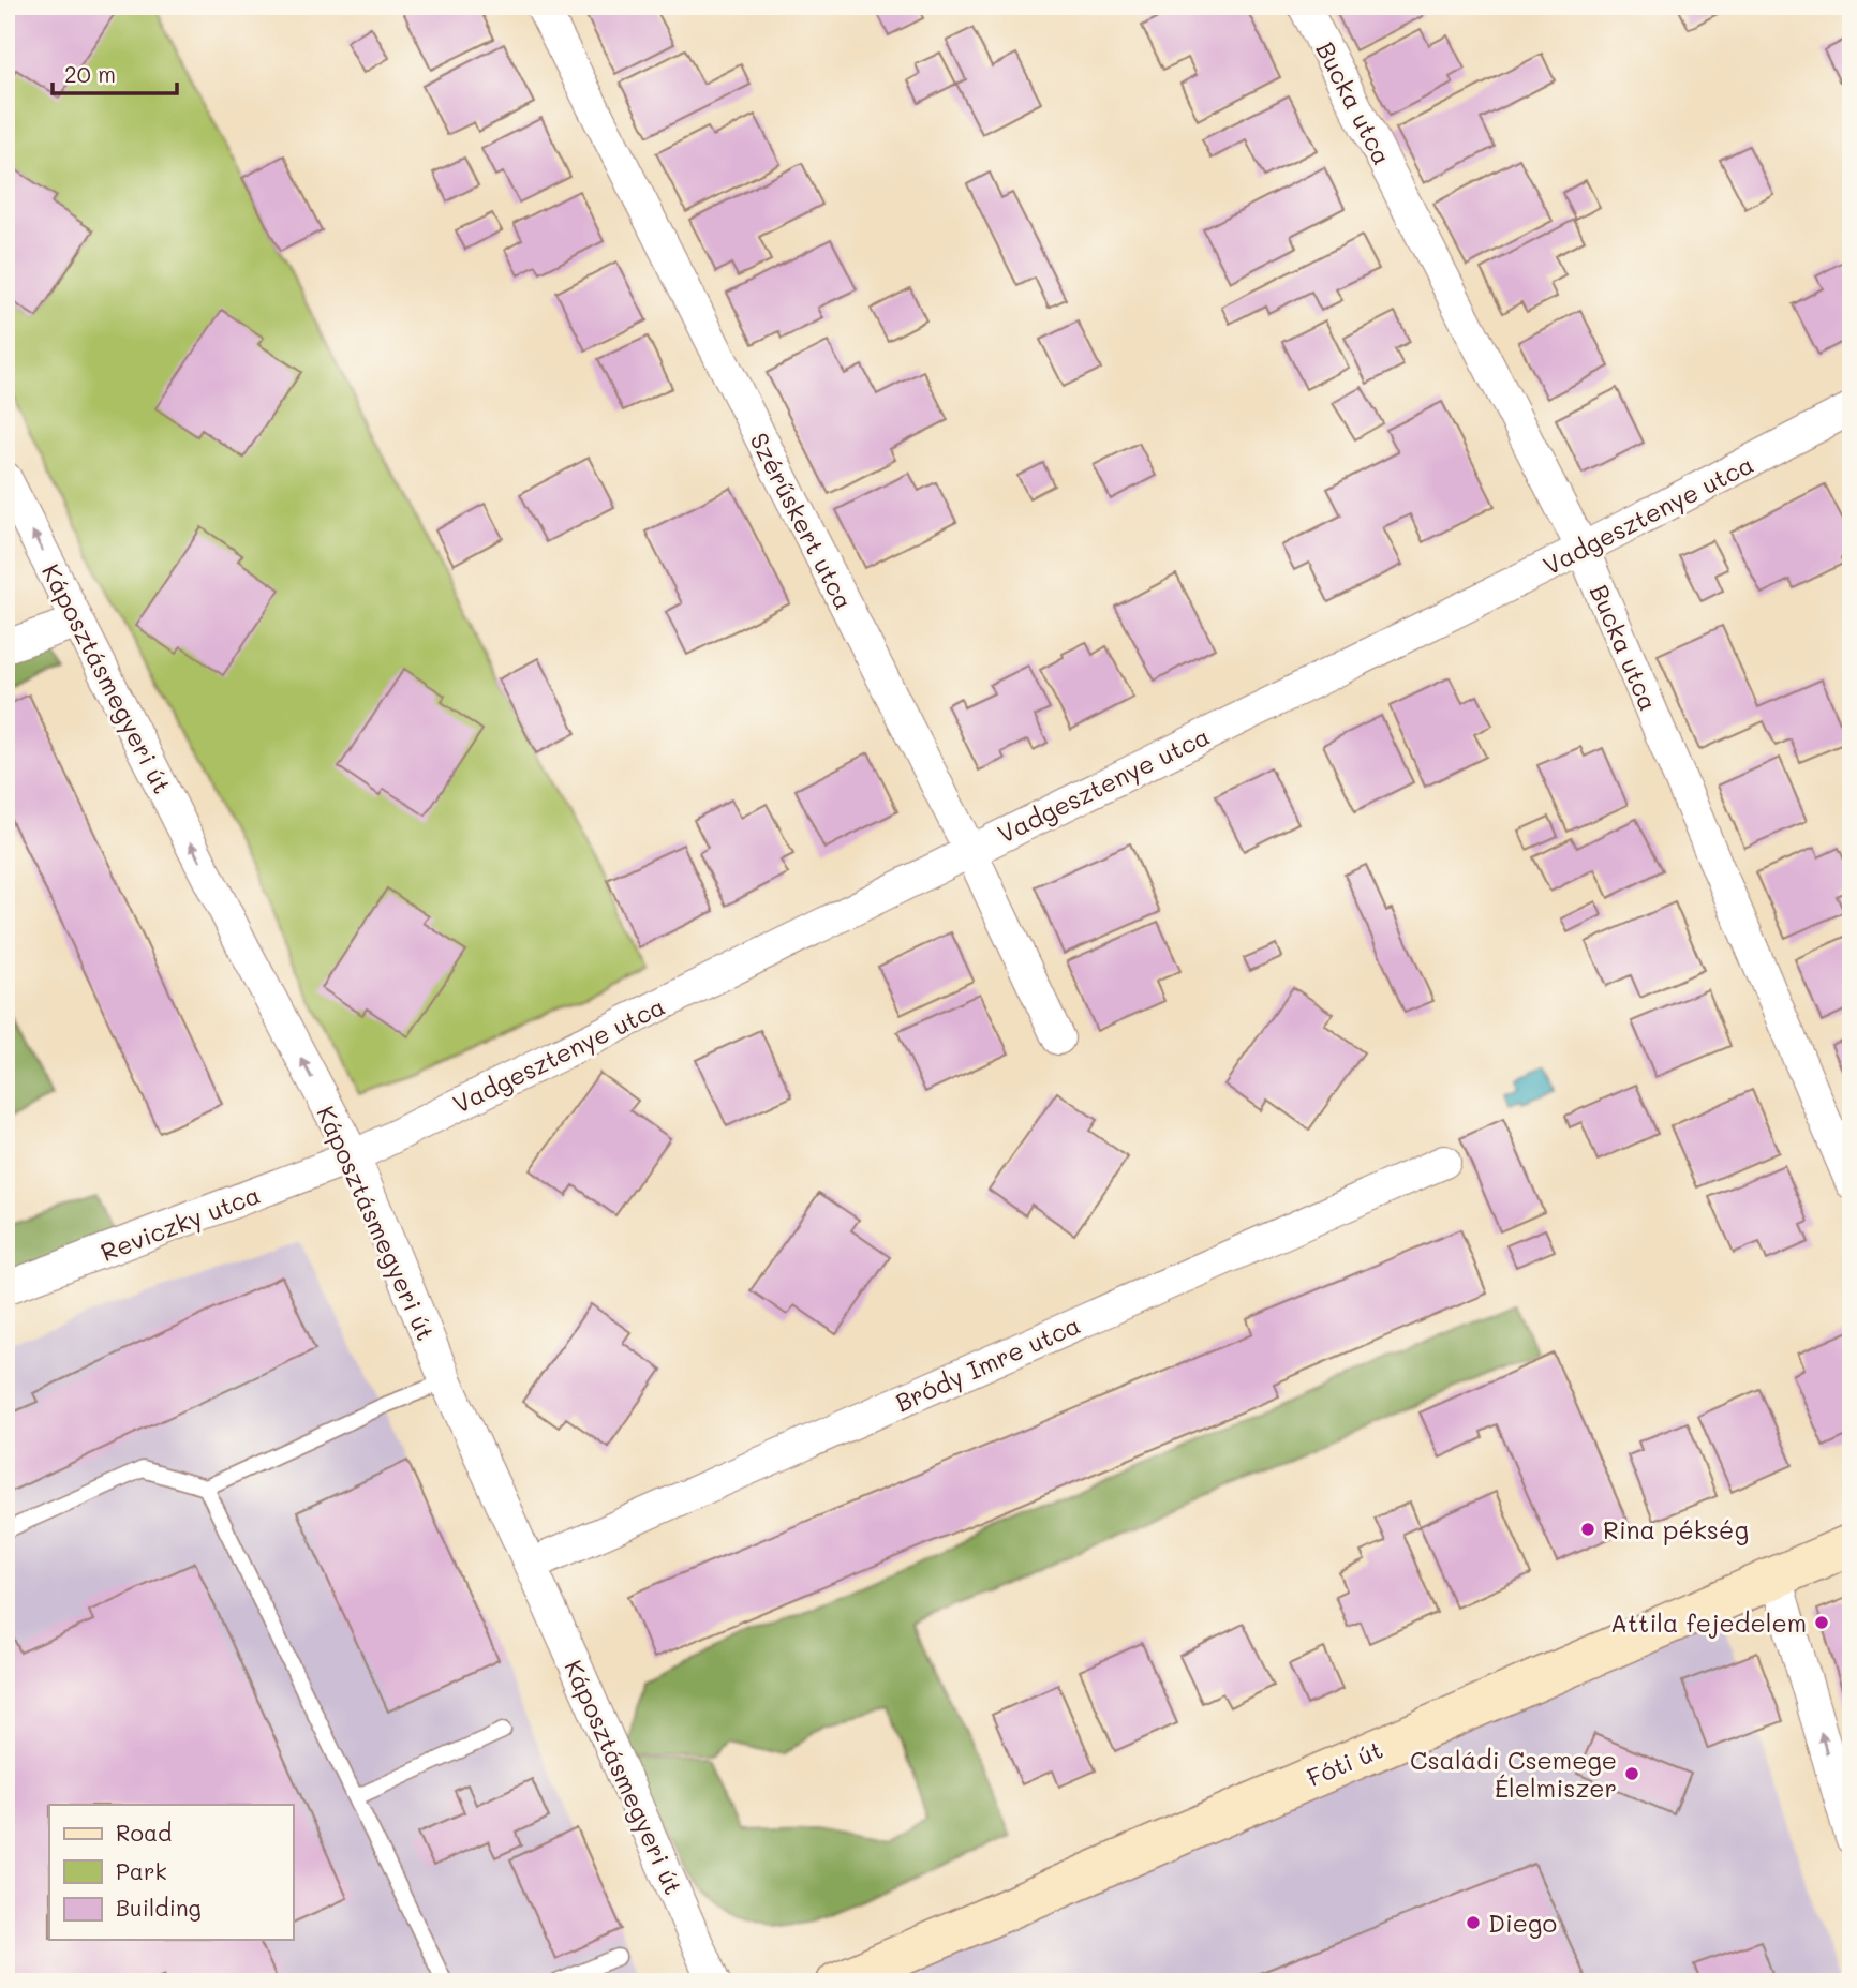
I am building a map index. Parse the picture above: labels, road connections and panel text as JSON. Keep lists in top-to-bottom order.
{
  "streets": {
    "street": [
      "Bucka utca",
      "Vadgesztenye utca",
      "Szérűskert utca",
      "Káposztásmegyeri út",
      "Reviczky utca",
      "Bródy Imre utca",
      "Fóti út"
    ]
  },
  "crossings": [
    ["Bucka utca", "Vadgesztenye utca"],
    ["Vadgesztenye utca", "Szérűskert utca"],
    ["Vadgesztenye utca", "Káposztásmegyeri út"],
    ["Vadgesztenye utca", "Reviczky utca"],
    ["Káposztásmegyeri út", "Reviczky utca"],
    ["Káposztásmegyeri út", "Bródy Imre utca"]
  ],
  "one_way": ["Káposztásmegyeri út"],
  "places": [
    "Rina pékség",
    "Attila fejedelem",
    "Családi Csemege Élelmiszer",
    "Diego"
  ],
  "legend": ["Road", "Park", "Building"],
  "scale_bar": "20 m"
}
